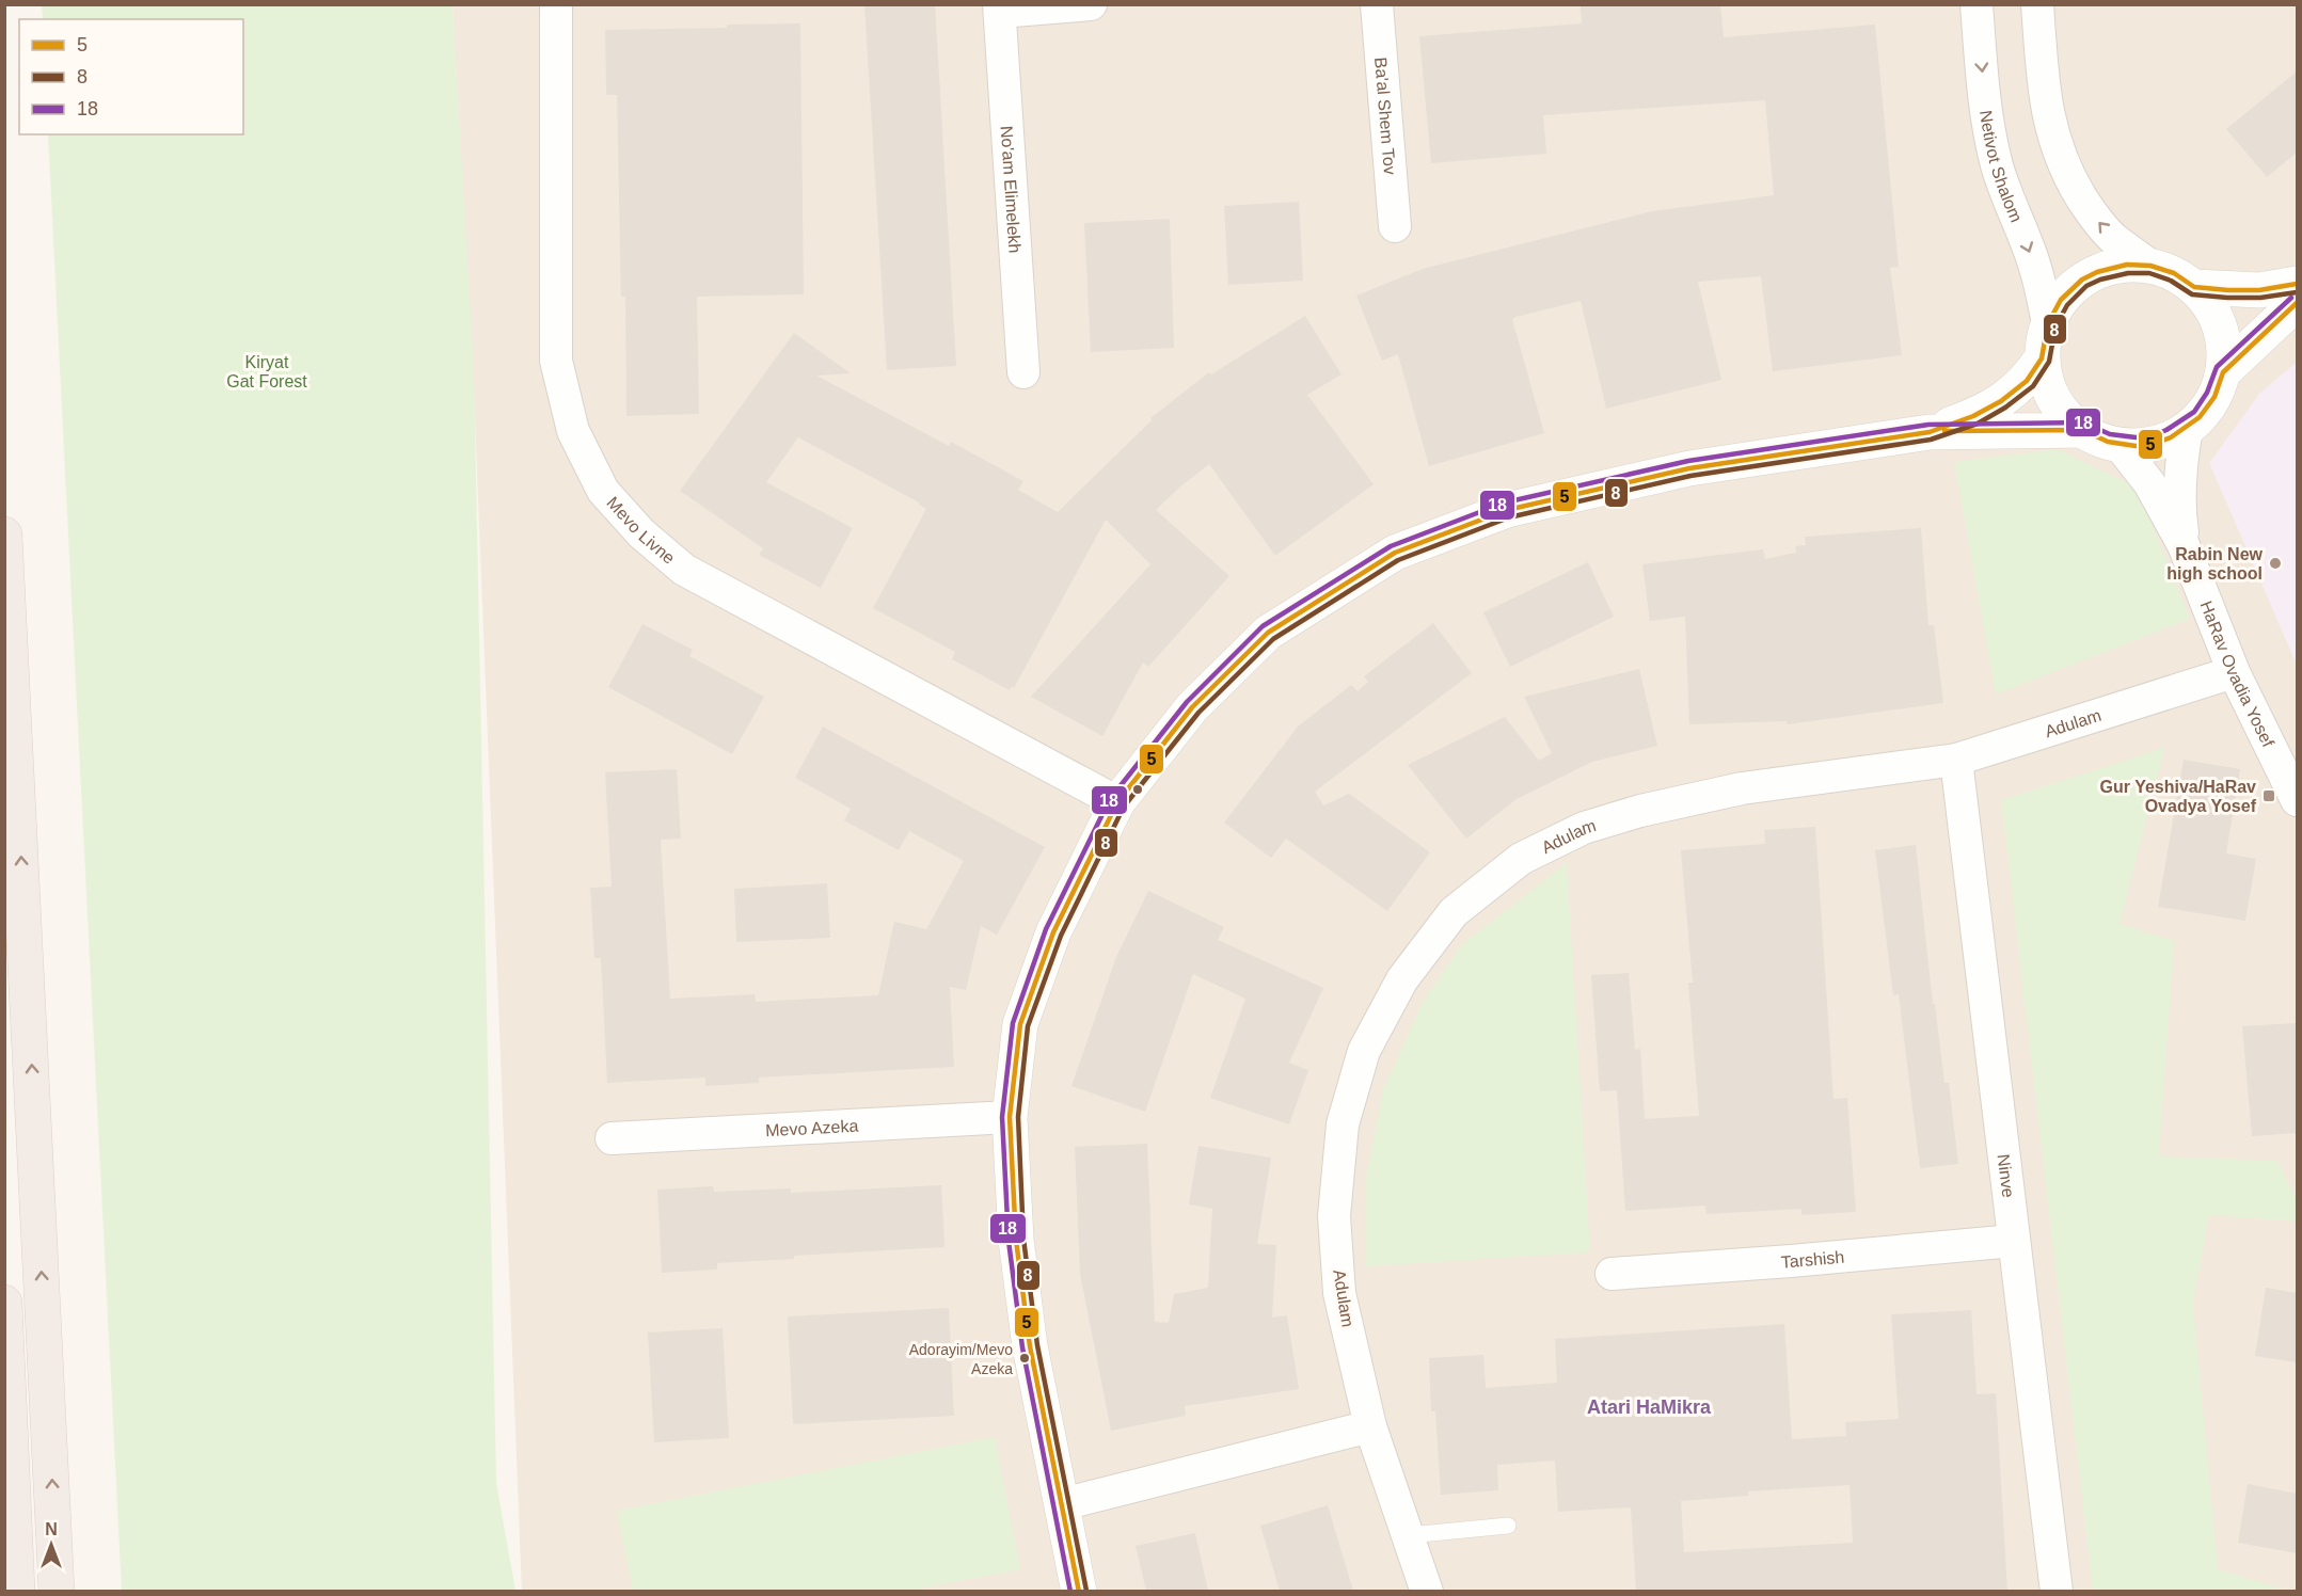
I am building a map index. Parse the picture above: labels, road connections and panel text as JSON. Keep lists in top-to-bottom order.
{
  "streets": {
    "street": [
      "Ba'al Shem Tov",
      "Netivot Shalom",
      "No'am Elimelekh",
      "Mevo Livne",
      "HaRav Ovadia Yosef",
      "Adulam",
      "Mevo Azeka",
      "Ninve",
      "Tarshish"
    ]
  },
  "crossings": [
    ["Netivot Shalom", "HaRav Ovadia Yosef"],
    ["HaRav Ovadia Yosef", "Adulam"],
    ["Adulam", "Ninve"],
    ["Ninve", "Tarshish"]
  ],
  "districts": ["Atari HaMikra"],
  "parks": ["Kiryat Gat Forest"],
  "places": {
    "other": ["Rabin New high school", "Adorayim/Mevo Azeka"],
    "transit": ["Gur Yeshiva/HaRav Ovadya Yosef"]
  },
  "lines": ["transit line 5", "transit line 8", "transit line 18"],
  "legend": ["5", "8", "18"],
  "north": "top"
}
